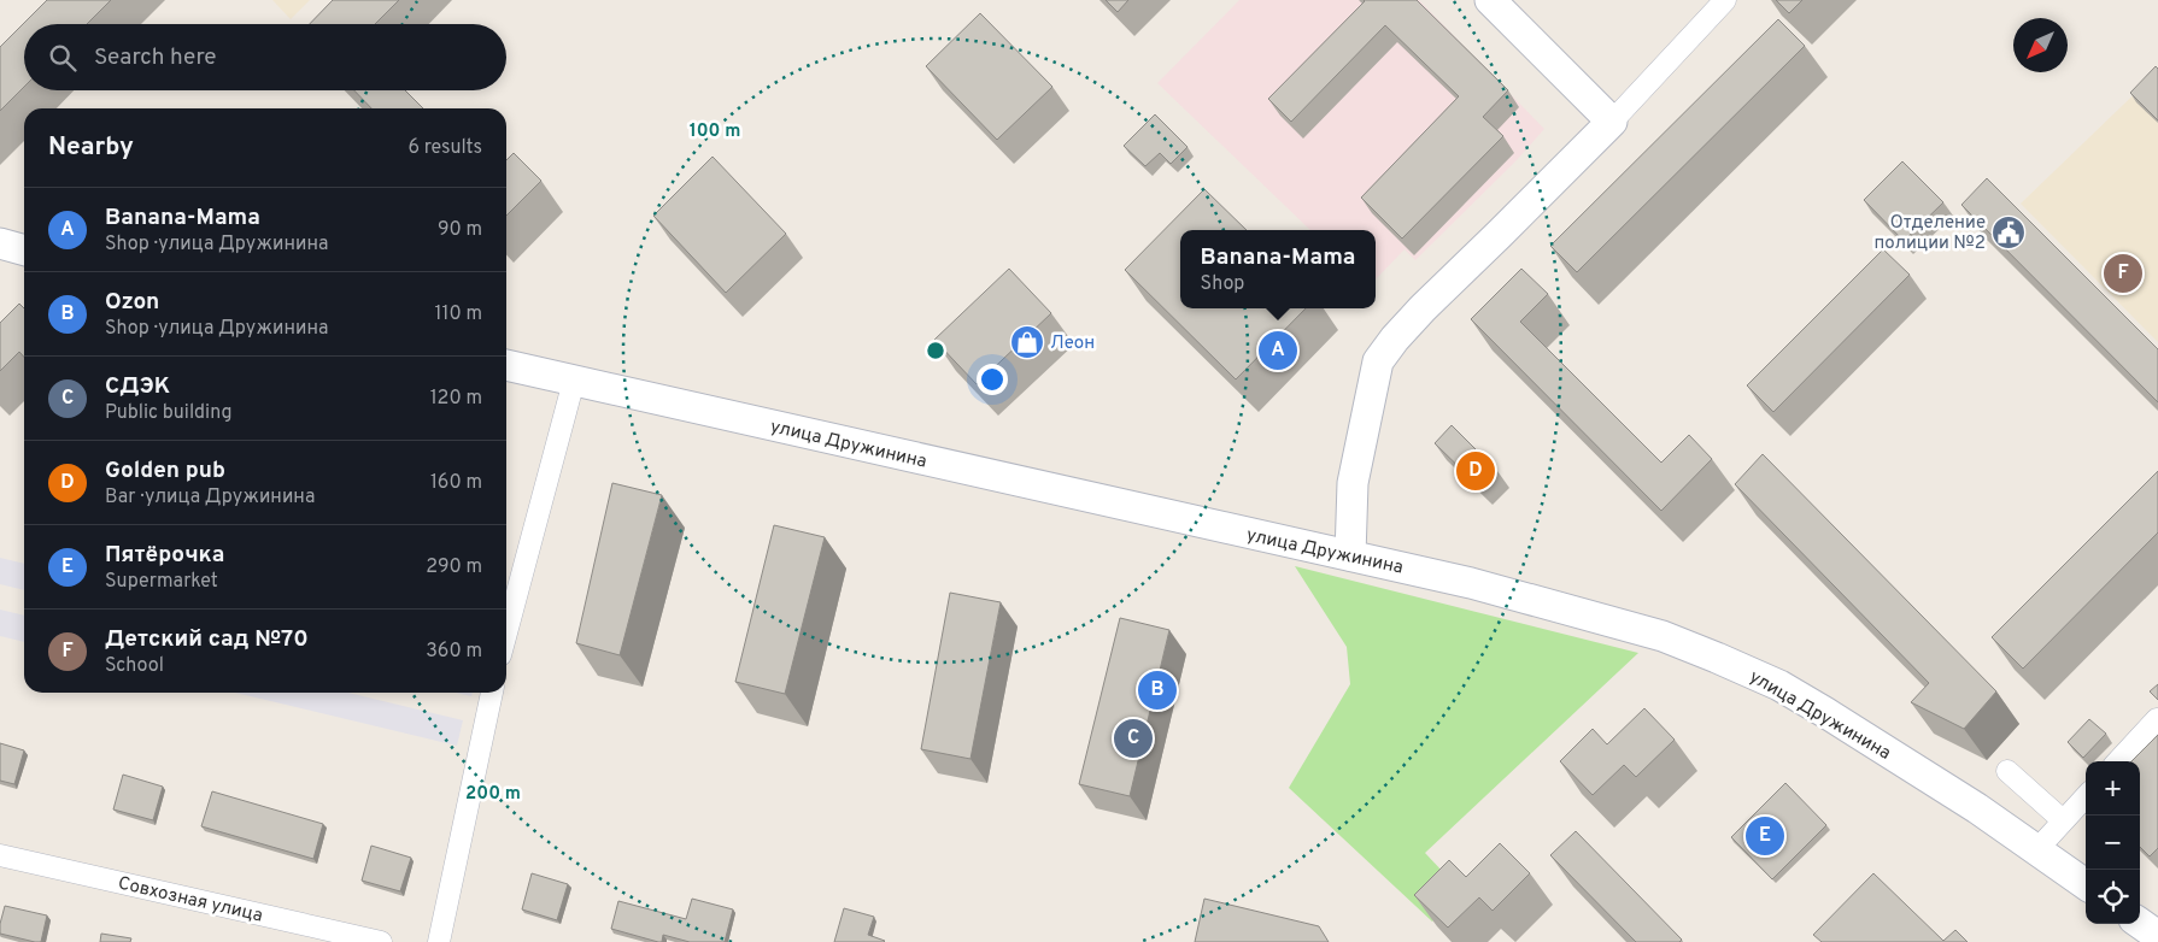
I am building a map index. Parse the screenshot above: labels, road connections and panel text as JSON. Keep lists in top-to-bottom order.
{
  "streets": {
    "main road": ["улица Дружинина"],
    "street": ["Совхозная улица"]
  },
  "places": {
    "public building": ["Отделение полиции №2"],
    "shop": ["Леон"]
  },
  "north": "bottom left",
  "page": {
    "search": "Search here",
    "heading": ["Nearby", "6 results"],
    "list": [
      {
        "mark": "A",
        "name": "Banana-Mama",
        "note": "Shop · улица Дружинина",
        "value": "90 m"
      },
      {
        "mark": "B",
        "name": "Ozon",
        "note": "Shop · улица Дружинина",
        "value": "110 m"
      },
      {
        "mark": "C",
        "name": "СДЭК",
        "note": "Public building",
        "value": "120 m"
      },
      {
        "mark": "D",
        "name": "Golden pub",
        "note": "Bar · улица Дружинина",
        "value": "160 m"
      },
      {
        "mark": "E",
        "name": "Пятёрочка",
        "note": "Supermarket",
        "value": "290 m"
      },
      {
        "mark": "F",
        "name": "Детский сад №70",
        "note": "School",
        "value": "360 m"
      }
    ],
    "popup": ["Banana-Mama", "Shop"],
    "pins": [
      "F",
      "A",
      "D",
      "B",
      "C",
      "E"
    ],
    "map_buttons": ["+", "−"]
  },
  "rings": ["100 m", "200 m"]
}
